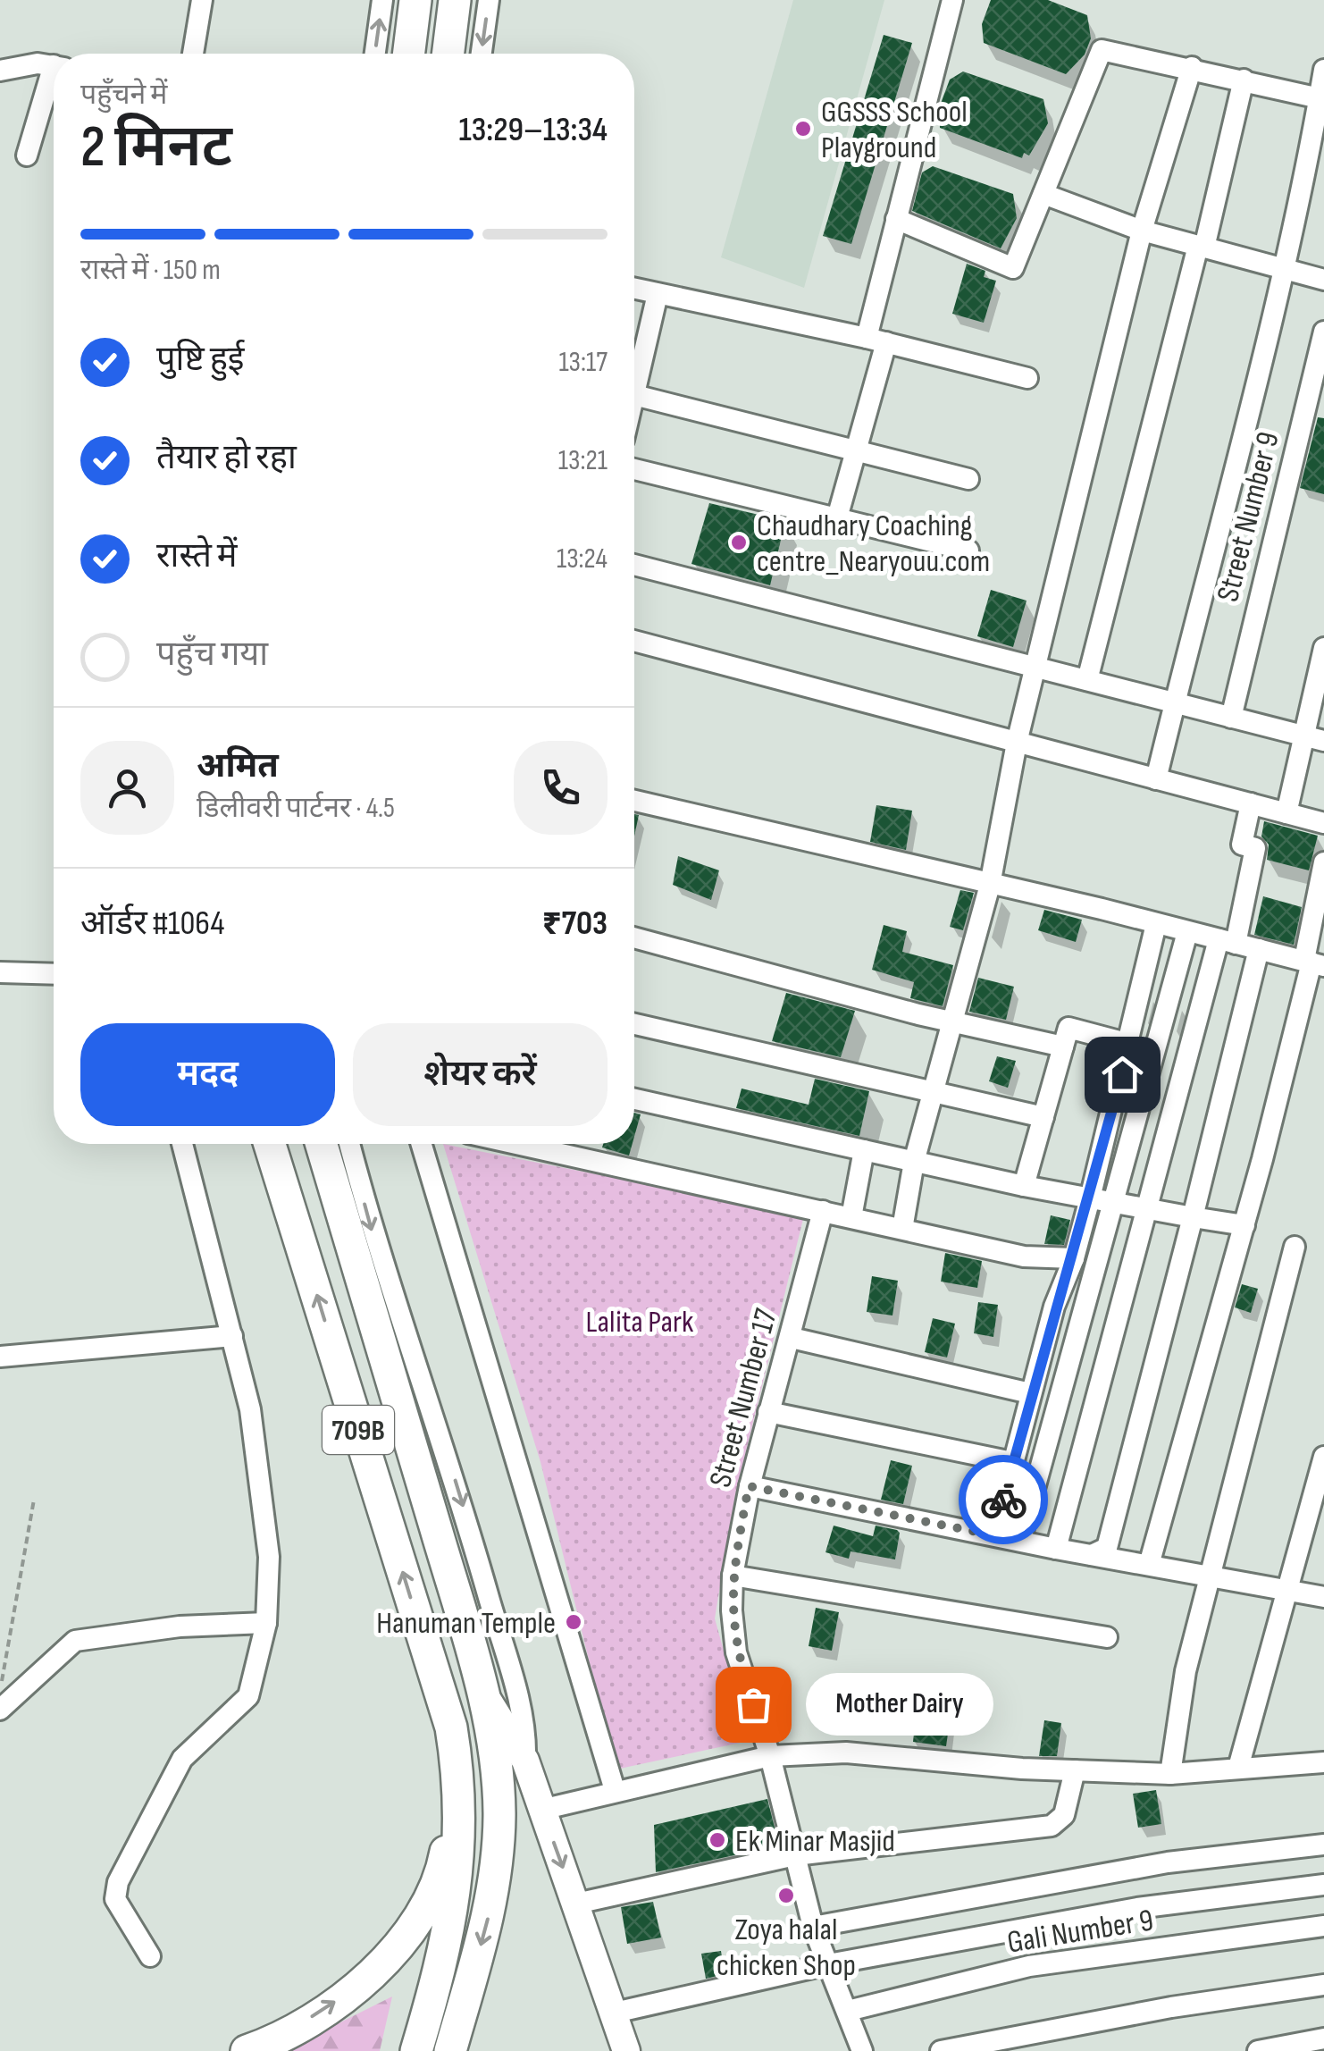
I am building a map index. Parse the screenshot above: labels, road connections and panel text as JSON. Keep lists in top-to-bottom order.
{
  "streets": {
    "highway": ["709B"],
    "street": ["Street Number 9", "Street Number 17", "Gali Number 9"]
  },
  "crossings": [
    ["Street Number 17", "Gali Number 9"]
  ],
  "parks": ["Lalita Park"],
  "places": [
    "GGSSS School Playground",
    "Chaudhary Coaching centre_Nearyouu.com",
    "Hanuman Temple",
    "Mother Dairy",
    "Ek Minar Masjid",
    "Zoya halal chicken Shop"
  ],
  "page": {
    "heading": ["2 मिनट", "पहुँचने में", "13:29–13:34"],
    "panel": [
      "अमित",
      "डिलीवरी पार्टनर · 4.5",
      "ऑर्डर #1064",
      "₹703"
    ],
    "bar": "रास्ते में · 150 m",
    "list": [
      ["पुष्टि हुई", "13:17"],
      ["तैयार हो रहा", "13:21"],
      ["रास्ते में", "13:24"],
      "पहुँच गया"
    ],
    "buttons": ["मदद", "शेयर करें"],
    "bubble": "Mother Dairy"
  }
}
